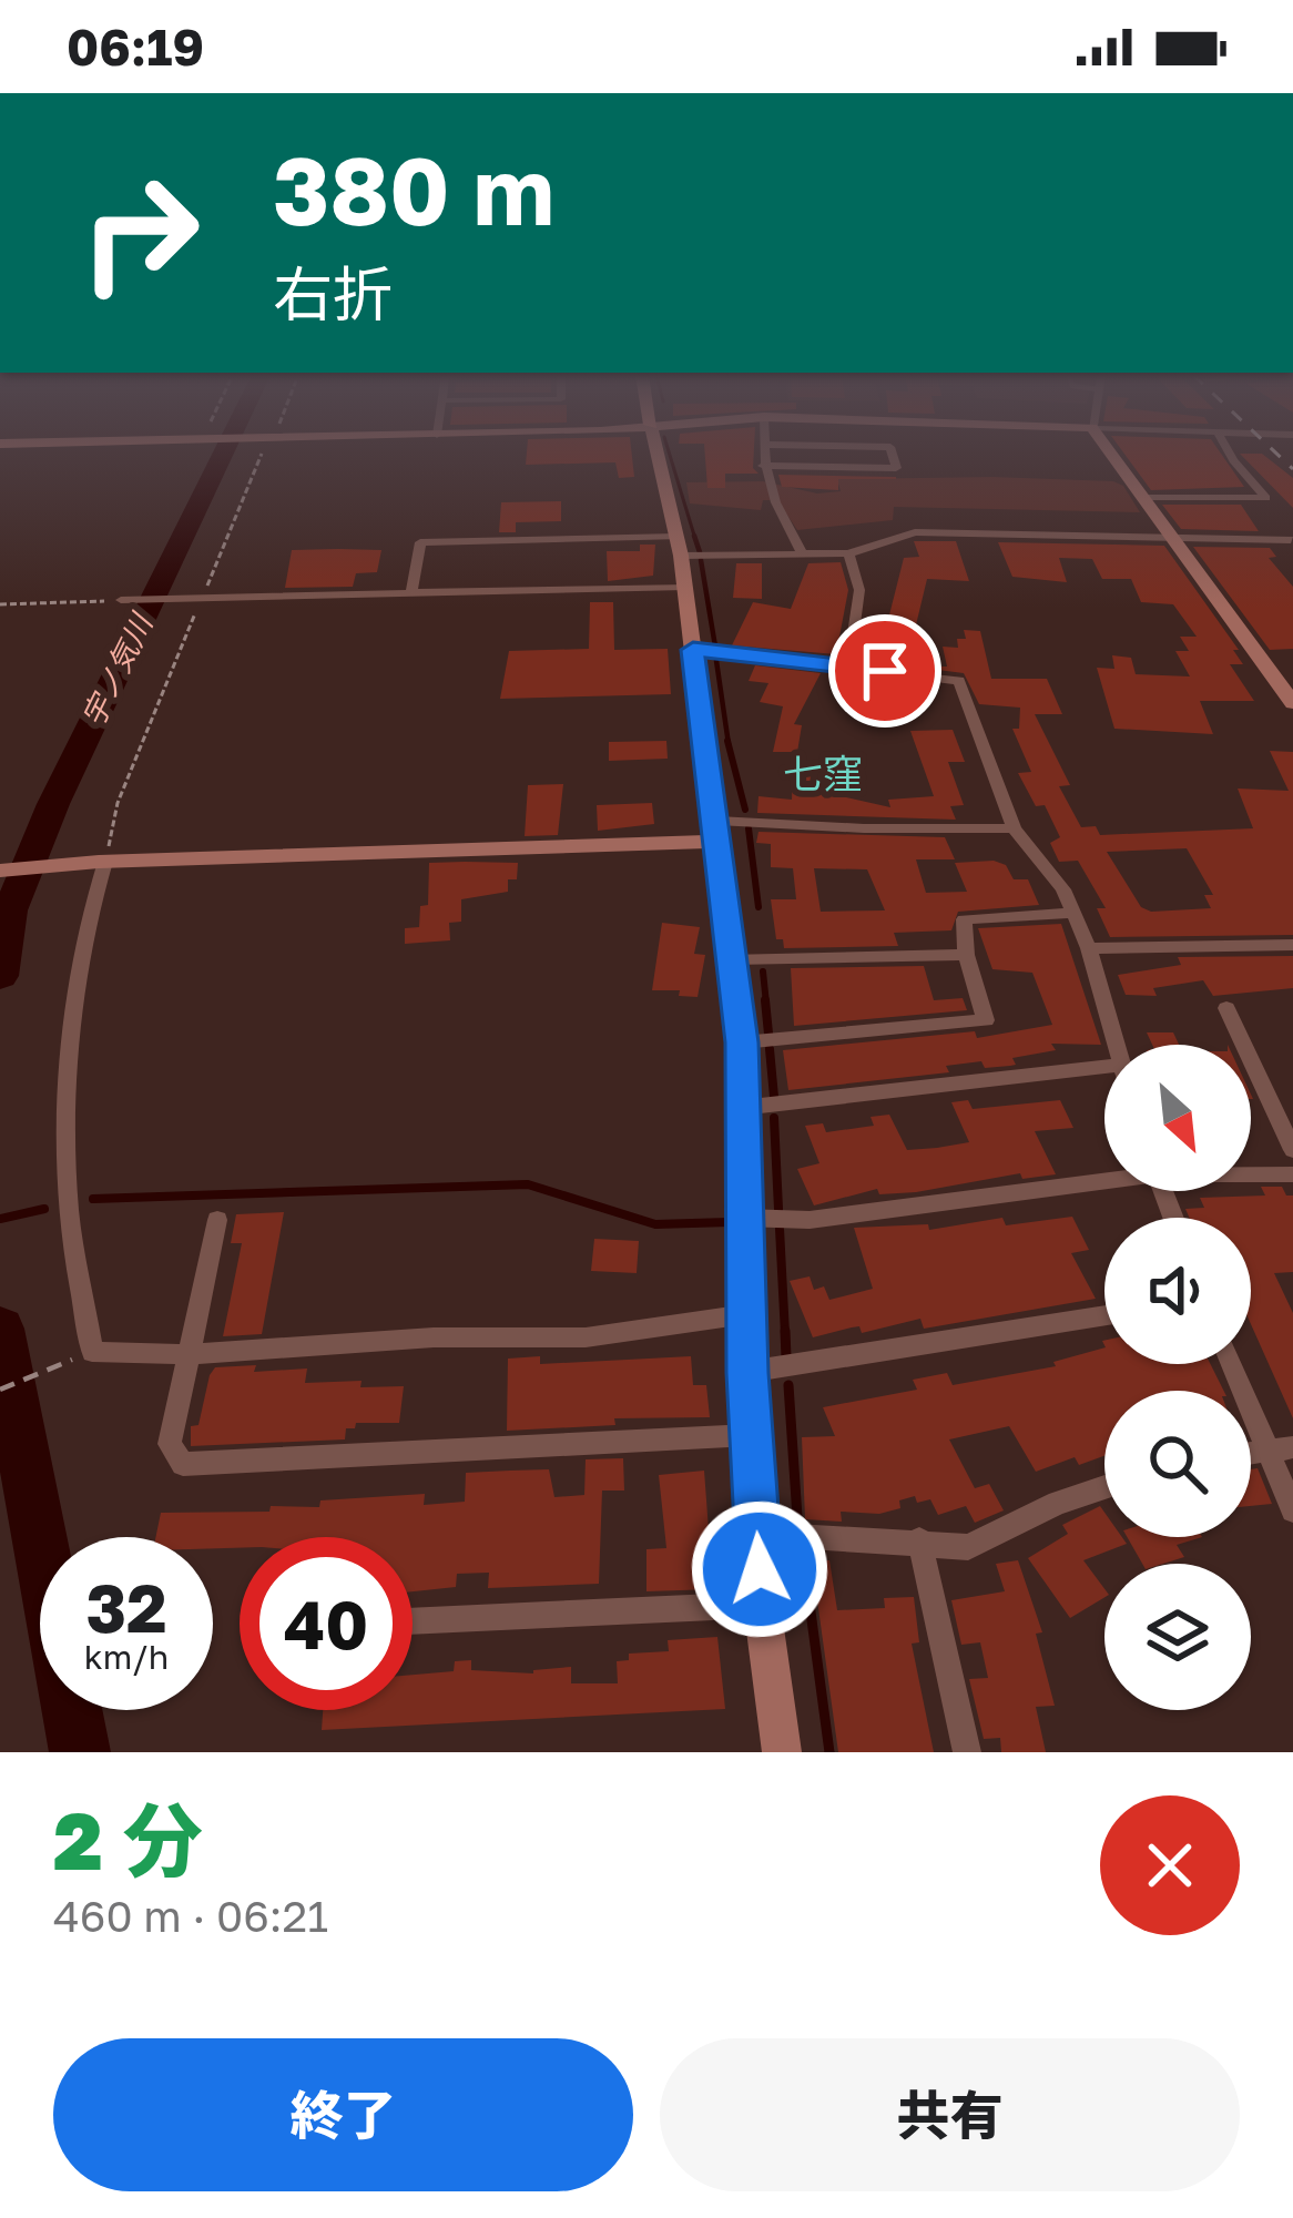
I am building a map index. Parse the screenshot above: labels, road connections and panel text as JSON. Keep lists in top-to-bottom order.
{
  "districts": ["七窪"],
  "water": ["宇ノ気川"],
  "north": "bottom right",
  "page": {
    "status": "06:19",
    "turn": ["380 m", "右折"],
    "speed": "32 km/h",
    "limit": "40",
    "heading": ["2 分", "460 m · 06:21"],
    "buttons": ["終了", "共有"]
  }
}
